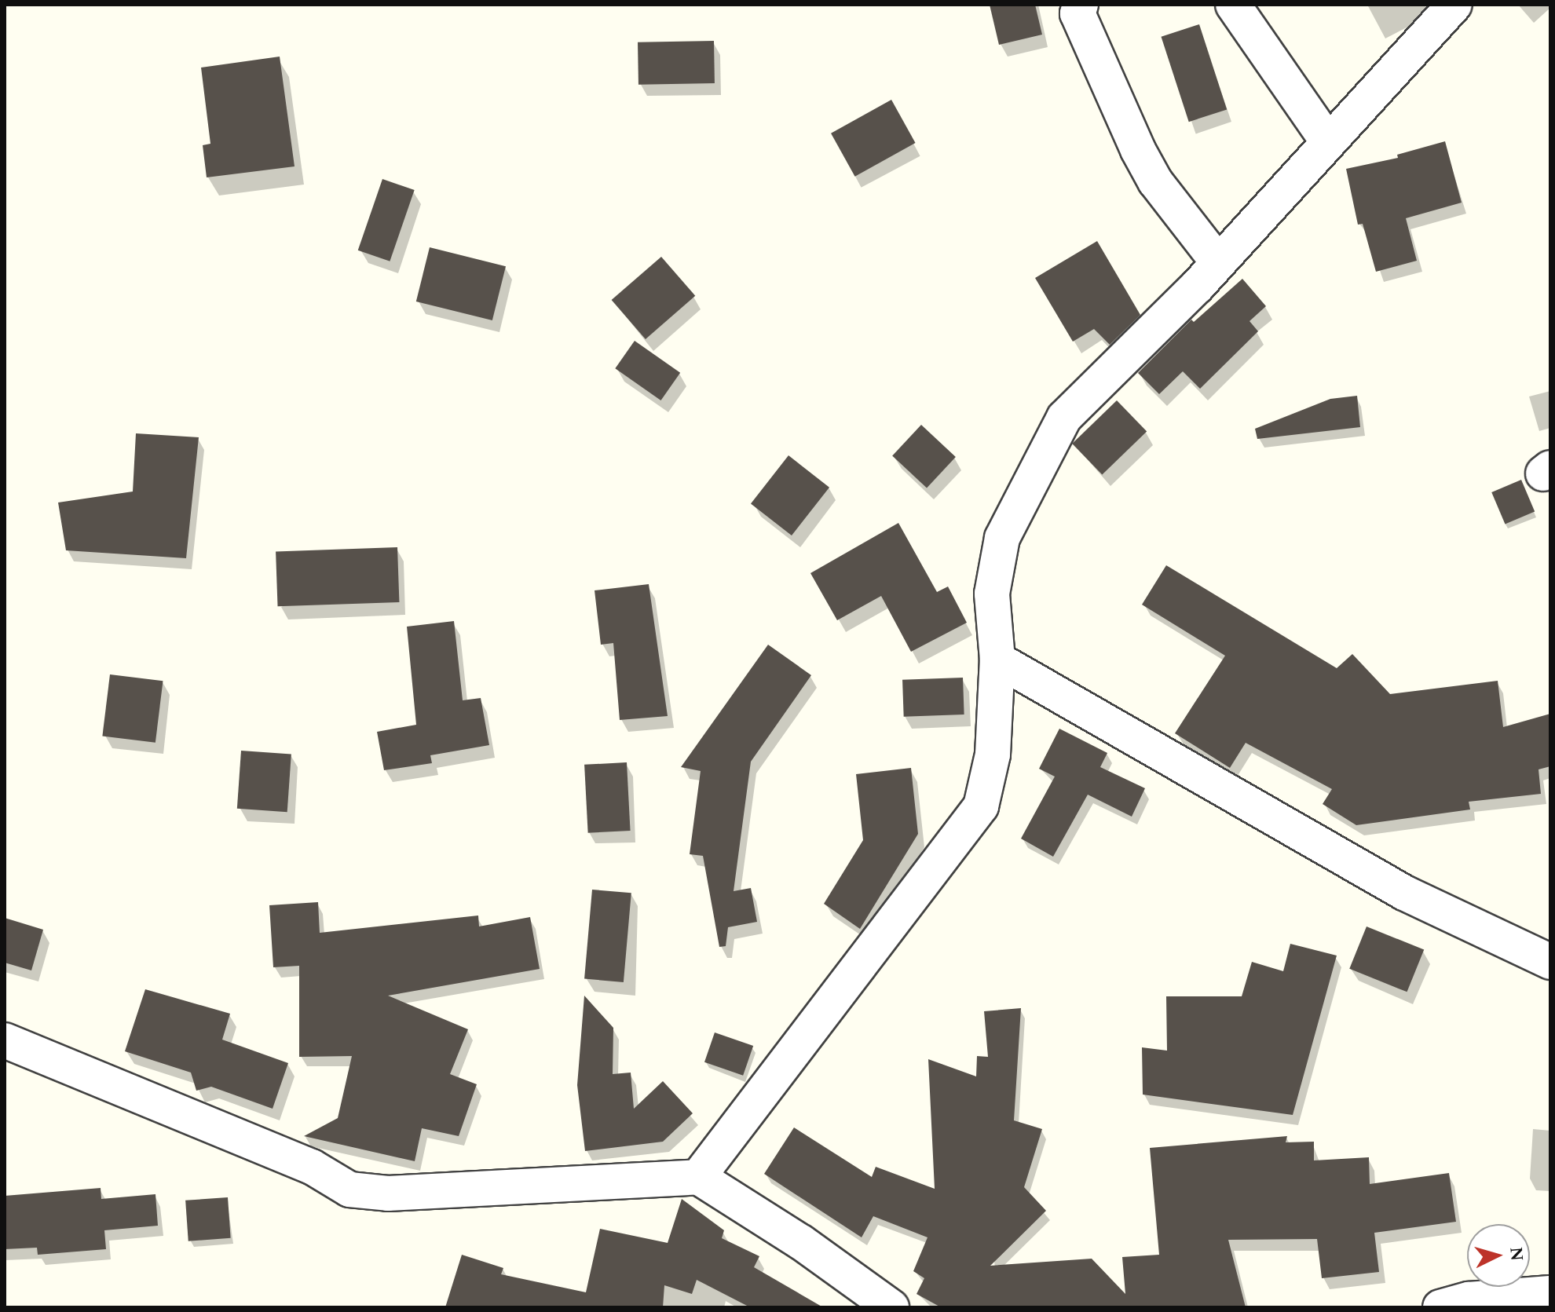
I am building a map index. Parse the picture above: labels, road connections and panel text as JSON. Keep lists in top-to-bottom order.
{
  "north": "right"
}
